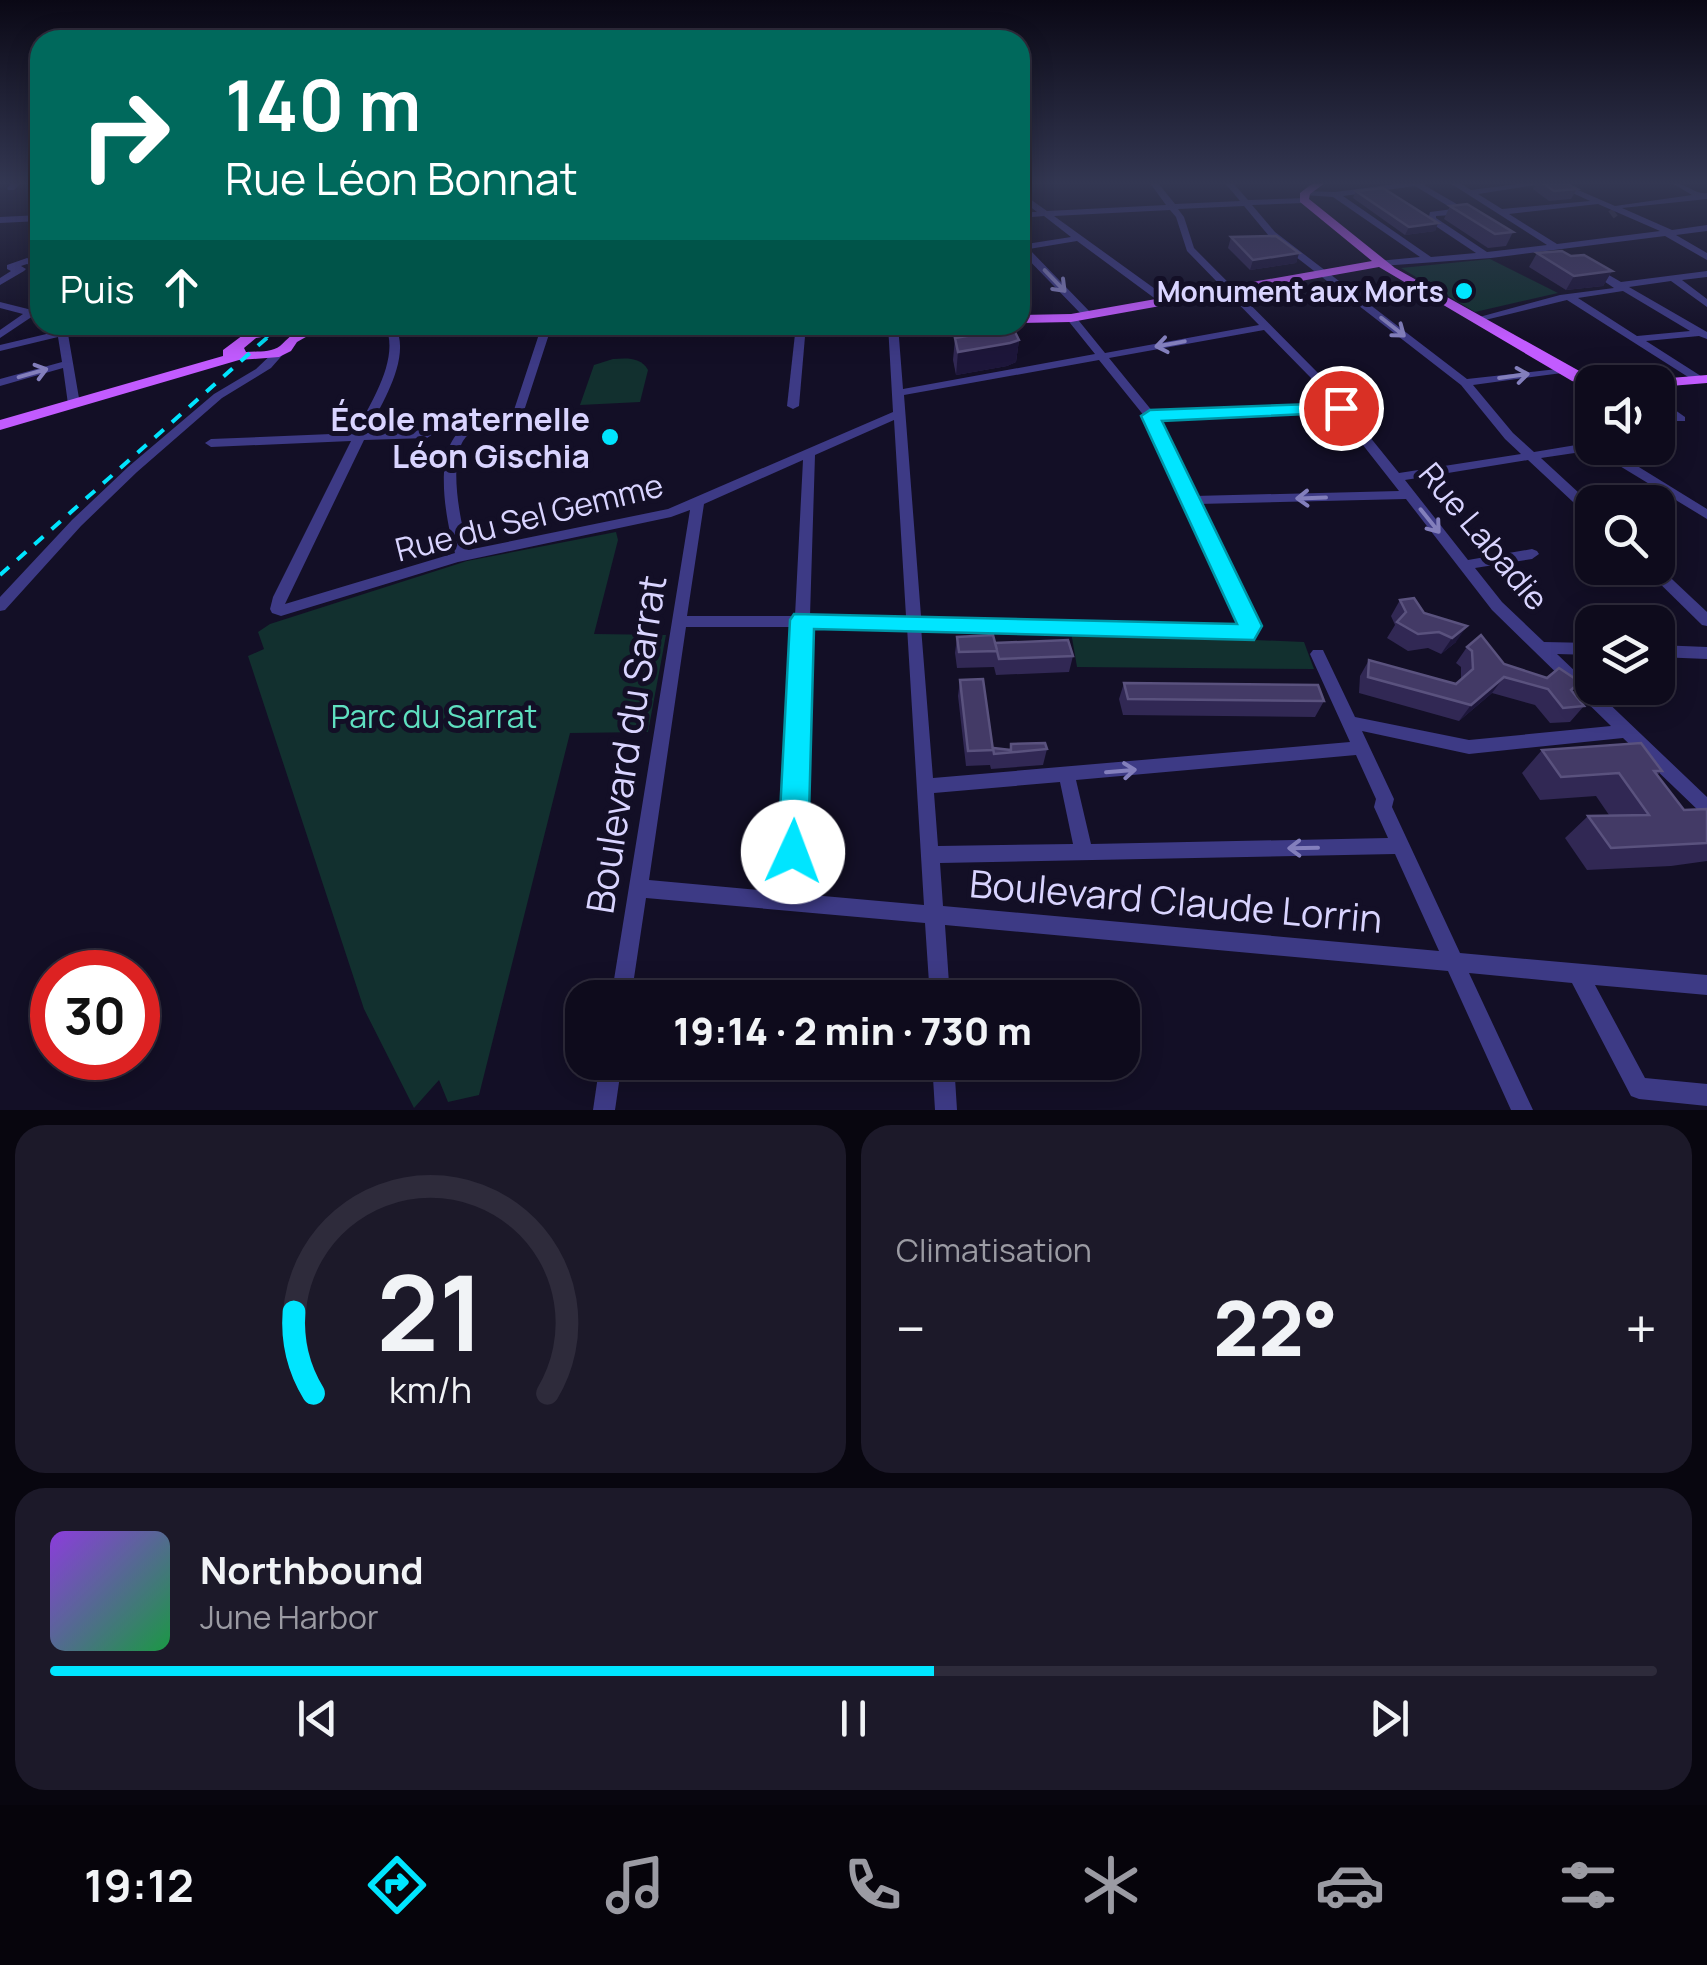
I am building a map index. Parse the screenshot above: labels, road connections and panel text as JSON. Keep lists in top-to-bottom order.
{
  "streets": {
    "street": [
      "Rue du Sel Gemme",
      "Rue Labadie",
      "Boulevard du Sarrat",
      "Boulevard Claude Lorrin"
    ]
  },
  "crossings": [
    ["Rue du Sel Gemme", "Boulevard du Sarrat"],
    ["Boulevard du Sarrat", "Boulevard Claude Lorrin"]
  ],
  "parks": ["Parc du Sarrat"],
  "places": ["Monument aux Morts", "École maternelle Léon Gischia"],
  "page": {
    "turn": ["140 m", "Rue Léon Bonnat"],
    "then": "Puis",
    "limit": "30",
    "trip": "19:14 · 2 min · 730 m",
    "tile": "Climatisation",
    "heat": ["−", "22°", "+"],
    "song": ["Northbound", "June Harbor"],
    "tabs": "19:12",
    "gauge": ["21", "km/h"]
  }
}
